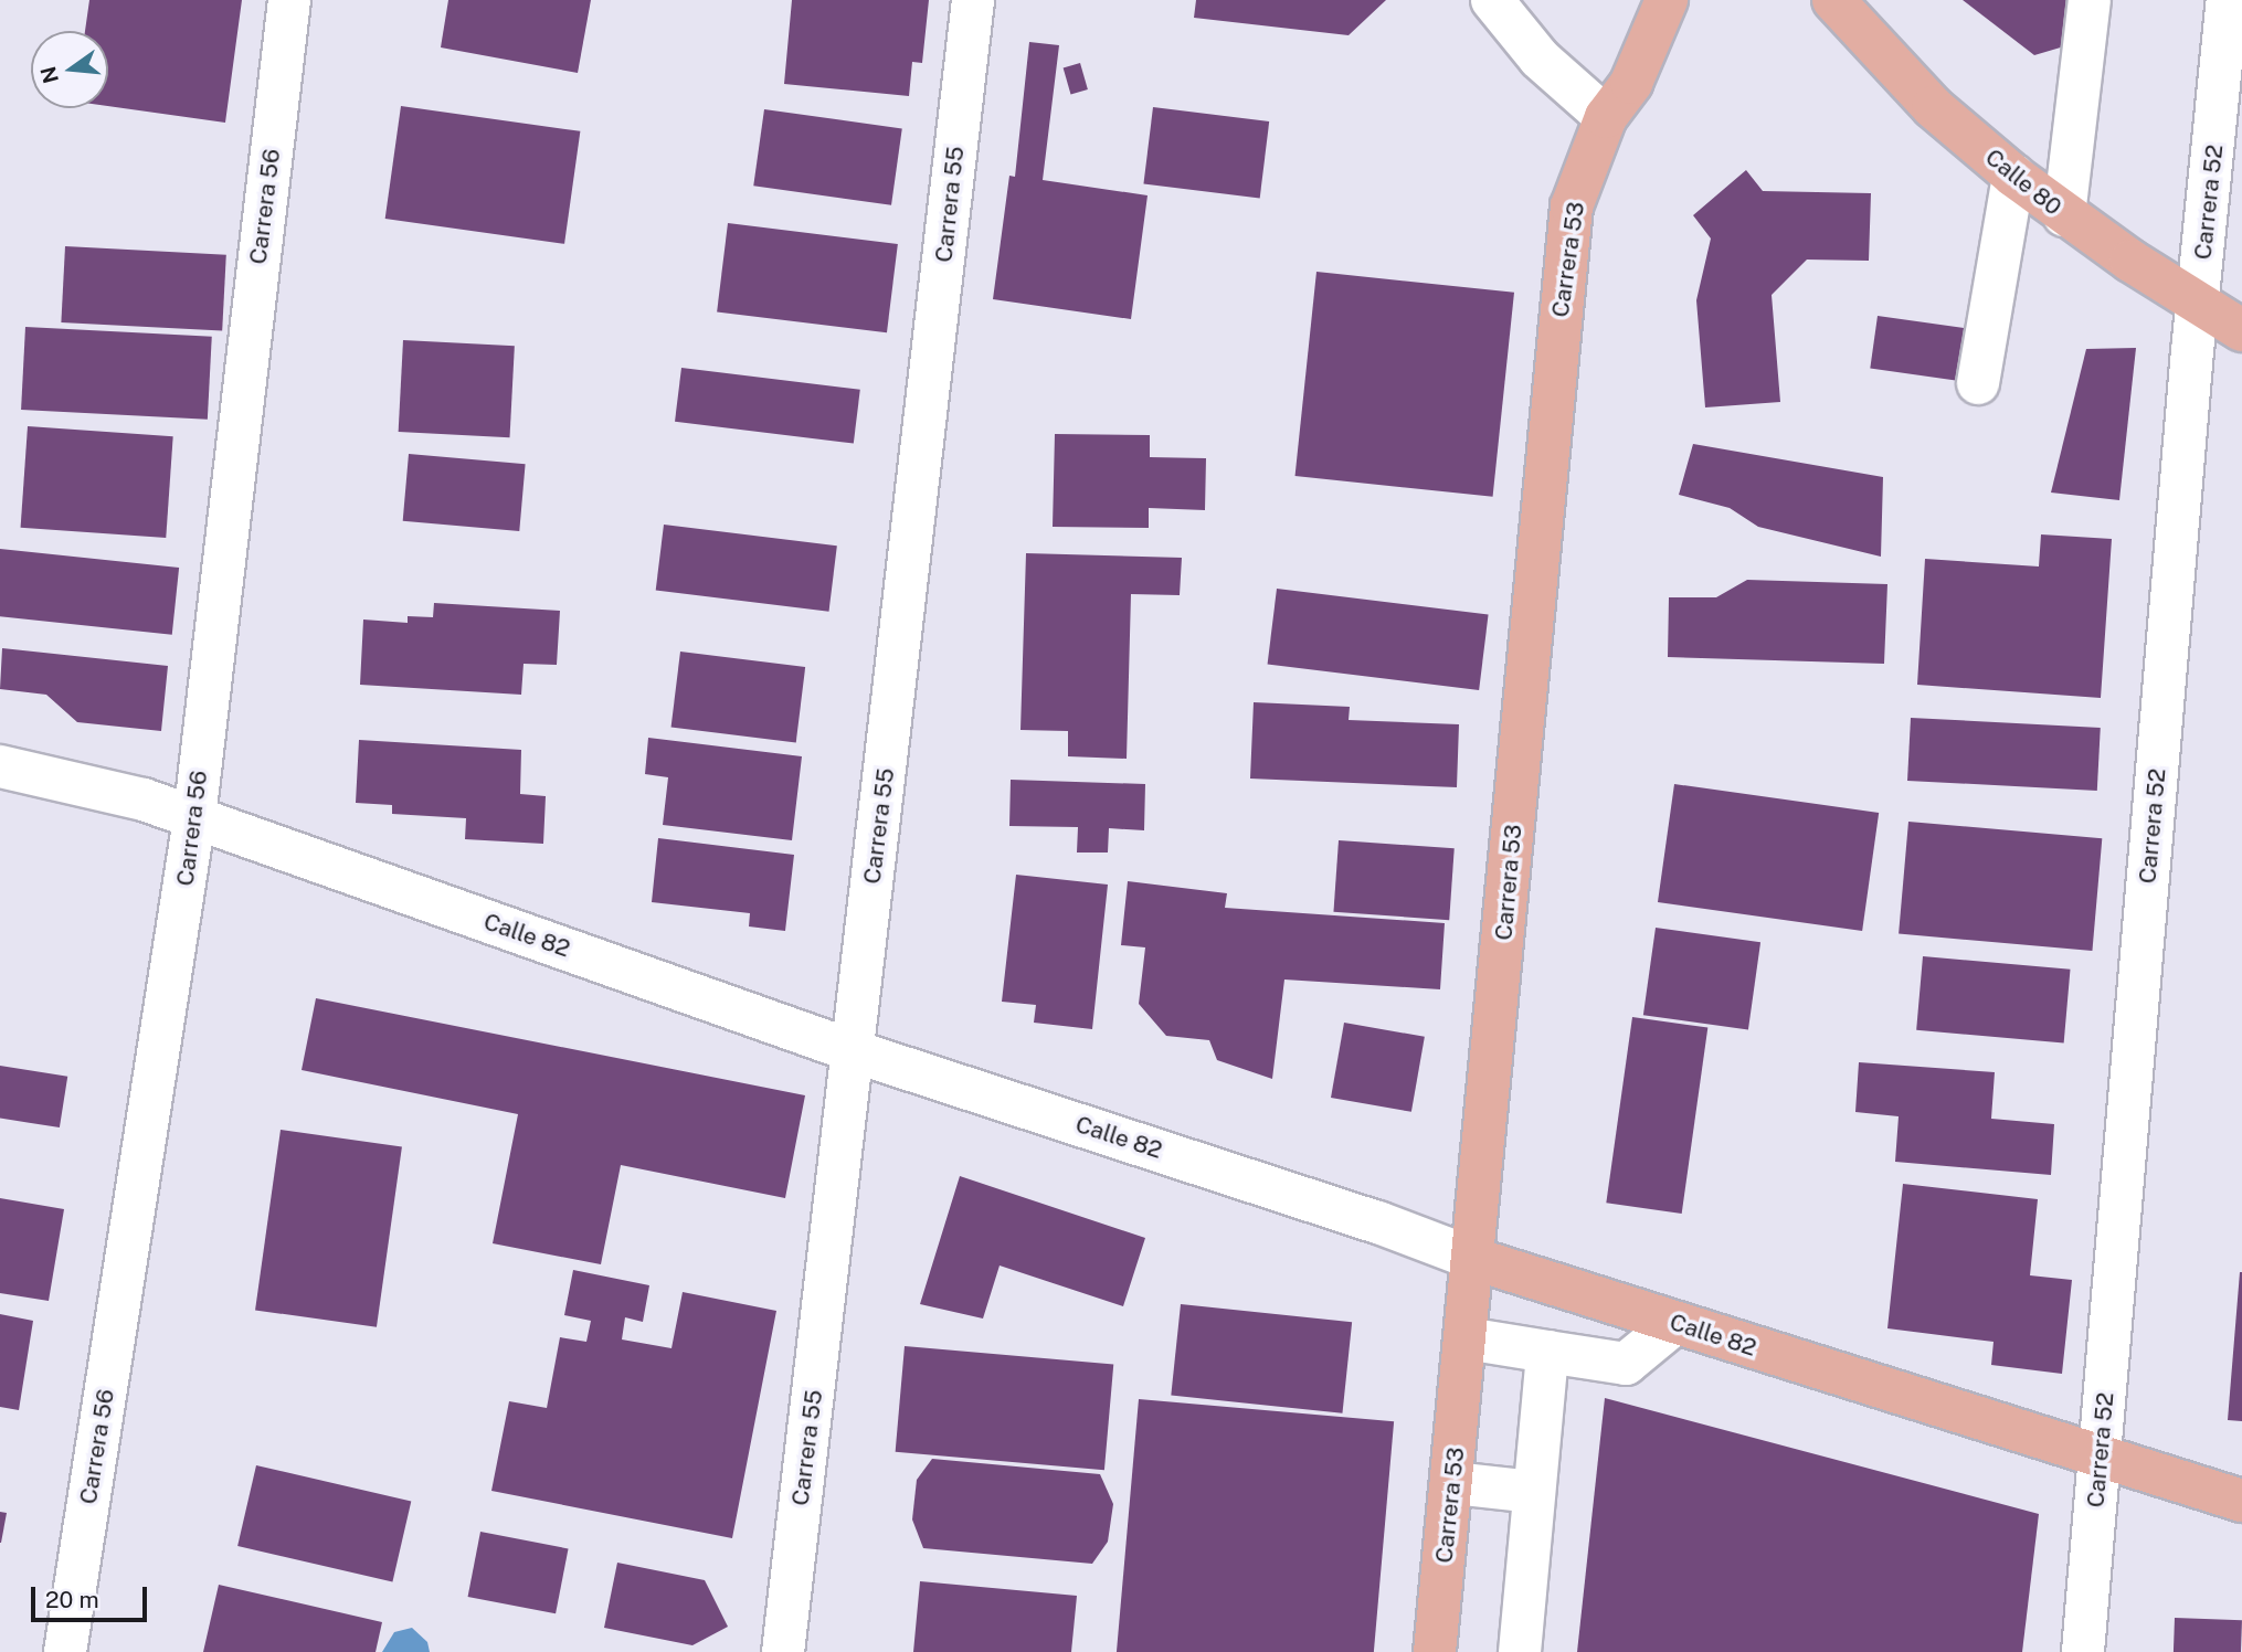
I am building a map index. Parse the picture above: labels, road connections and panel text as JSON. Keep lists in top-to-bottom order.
{
  "streets": {
    "main road": ["Calle 80", "Carrera 53", "Calle 82"],
    "street": ["Carrera 52", "Carrera 55", "Carrera 56"]
  },
  "crossings": [
    ["Calle 80", "Carrera 52"],
    ["Carrera 52", "Calle 82"],
    ["Carrera 55", "Calle 82"],
    ["Carrera 56", "Calle 82"],
    ["Carrera 53", "Calle 82"]
  ],
  "scale_bar": "20 m",
  "north": "left"
}
